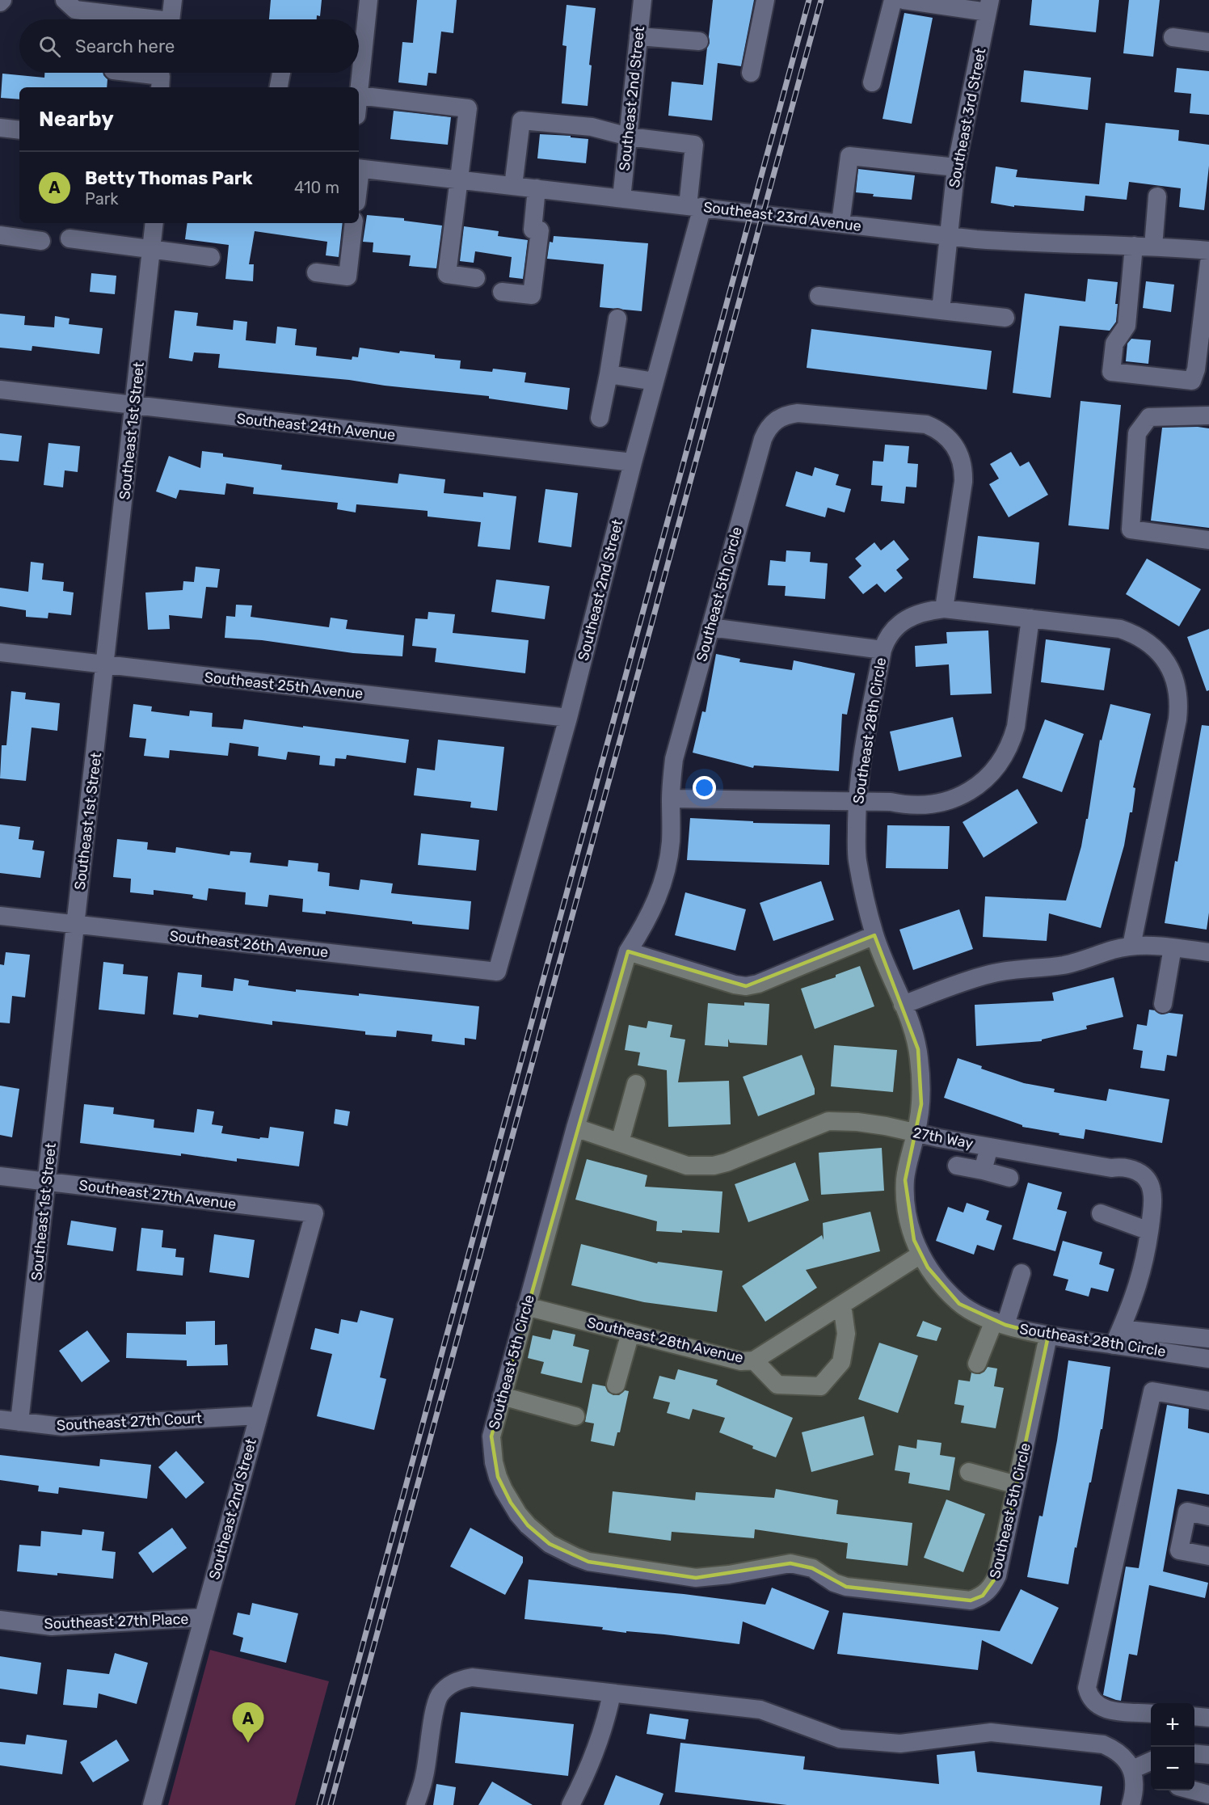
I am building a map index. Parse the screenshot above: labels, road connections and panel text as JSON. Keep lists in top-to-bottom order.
{
  "streets": {
    "street": [
      "Southeast 2nd Street",
      "Southeast 3rd Street",
      "Southeast 23rd Avenue",
      "Southeast 24th Avenue",
      "Southeast 1st Street",
      "Southeast 5th Circle",
      "Southeast 25th Avenue",
      "Southeast 28th Circle",
      "Southeast 26th Avenue",
      "27th Way",
      "Southeast 27th Avenue",
      "Southeast 28th Avenue",
      "Southeast 27th Court",
      "Southeast 27th Place"
    ]
  },
  "crossings": [
    ["Southeast 2nd Street", "Southeast 23rd Avenue"],
    ["Southeast 2nd Street", "Southeast 24th Avenue"],
    ["Southeast 2nd Street", "Southeast 25th Avenue"],
    ["Southeast 2nd Street", "Southeast 26th Avenue"],
    ["Southeast 2nd Street", "Southeast 27th Avenue"],
    ["Southeast 2nd Street", "Southeast 27th Court"],
    ["Southeast 2nd Street", "Southeast 27th Place"],
    ["Southeast 3rd Street", "Southeast 23rd Avenue"],
    ["Southeast 24th Avenue", "Southeast 1st Street"],
    ["Southeast 1st Street", "Southeast 25th Avenue"],
    ["Southeast 1st Street", "Southeast 26th Avenue"],
    ["Southeast 1st Street", "Southeast 27th Avenue"],
    ["Southeast 1st Street", "Southeast 27th Court"],
    ["Southeast 5th Circle", "Southeast 28th Circle"],
    ["Southeast 5th Circle", "27th Way"],
    ["Southeast 5th Circle", "Southeast 28th Avenue"],
    ["Southeast 28th Circle", "27th Way"],
    ["Southeast 28th Circle", "Southeast 28th Avenue"]
  ],
  "page": {
    "search": "Search here",
    "heading": "Nearby",
    "list": [
      {
        "mark": "A",
        "name": "Betty Thomas Park",
        "note": "Park",
        "value": "410 m"
      }
    ],
    "pins": "A",
    "map_buttons": ["+", "−"]
  }
}
